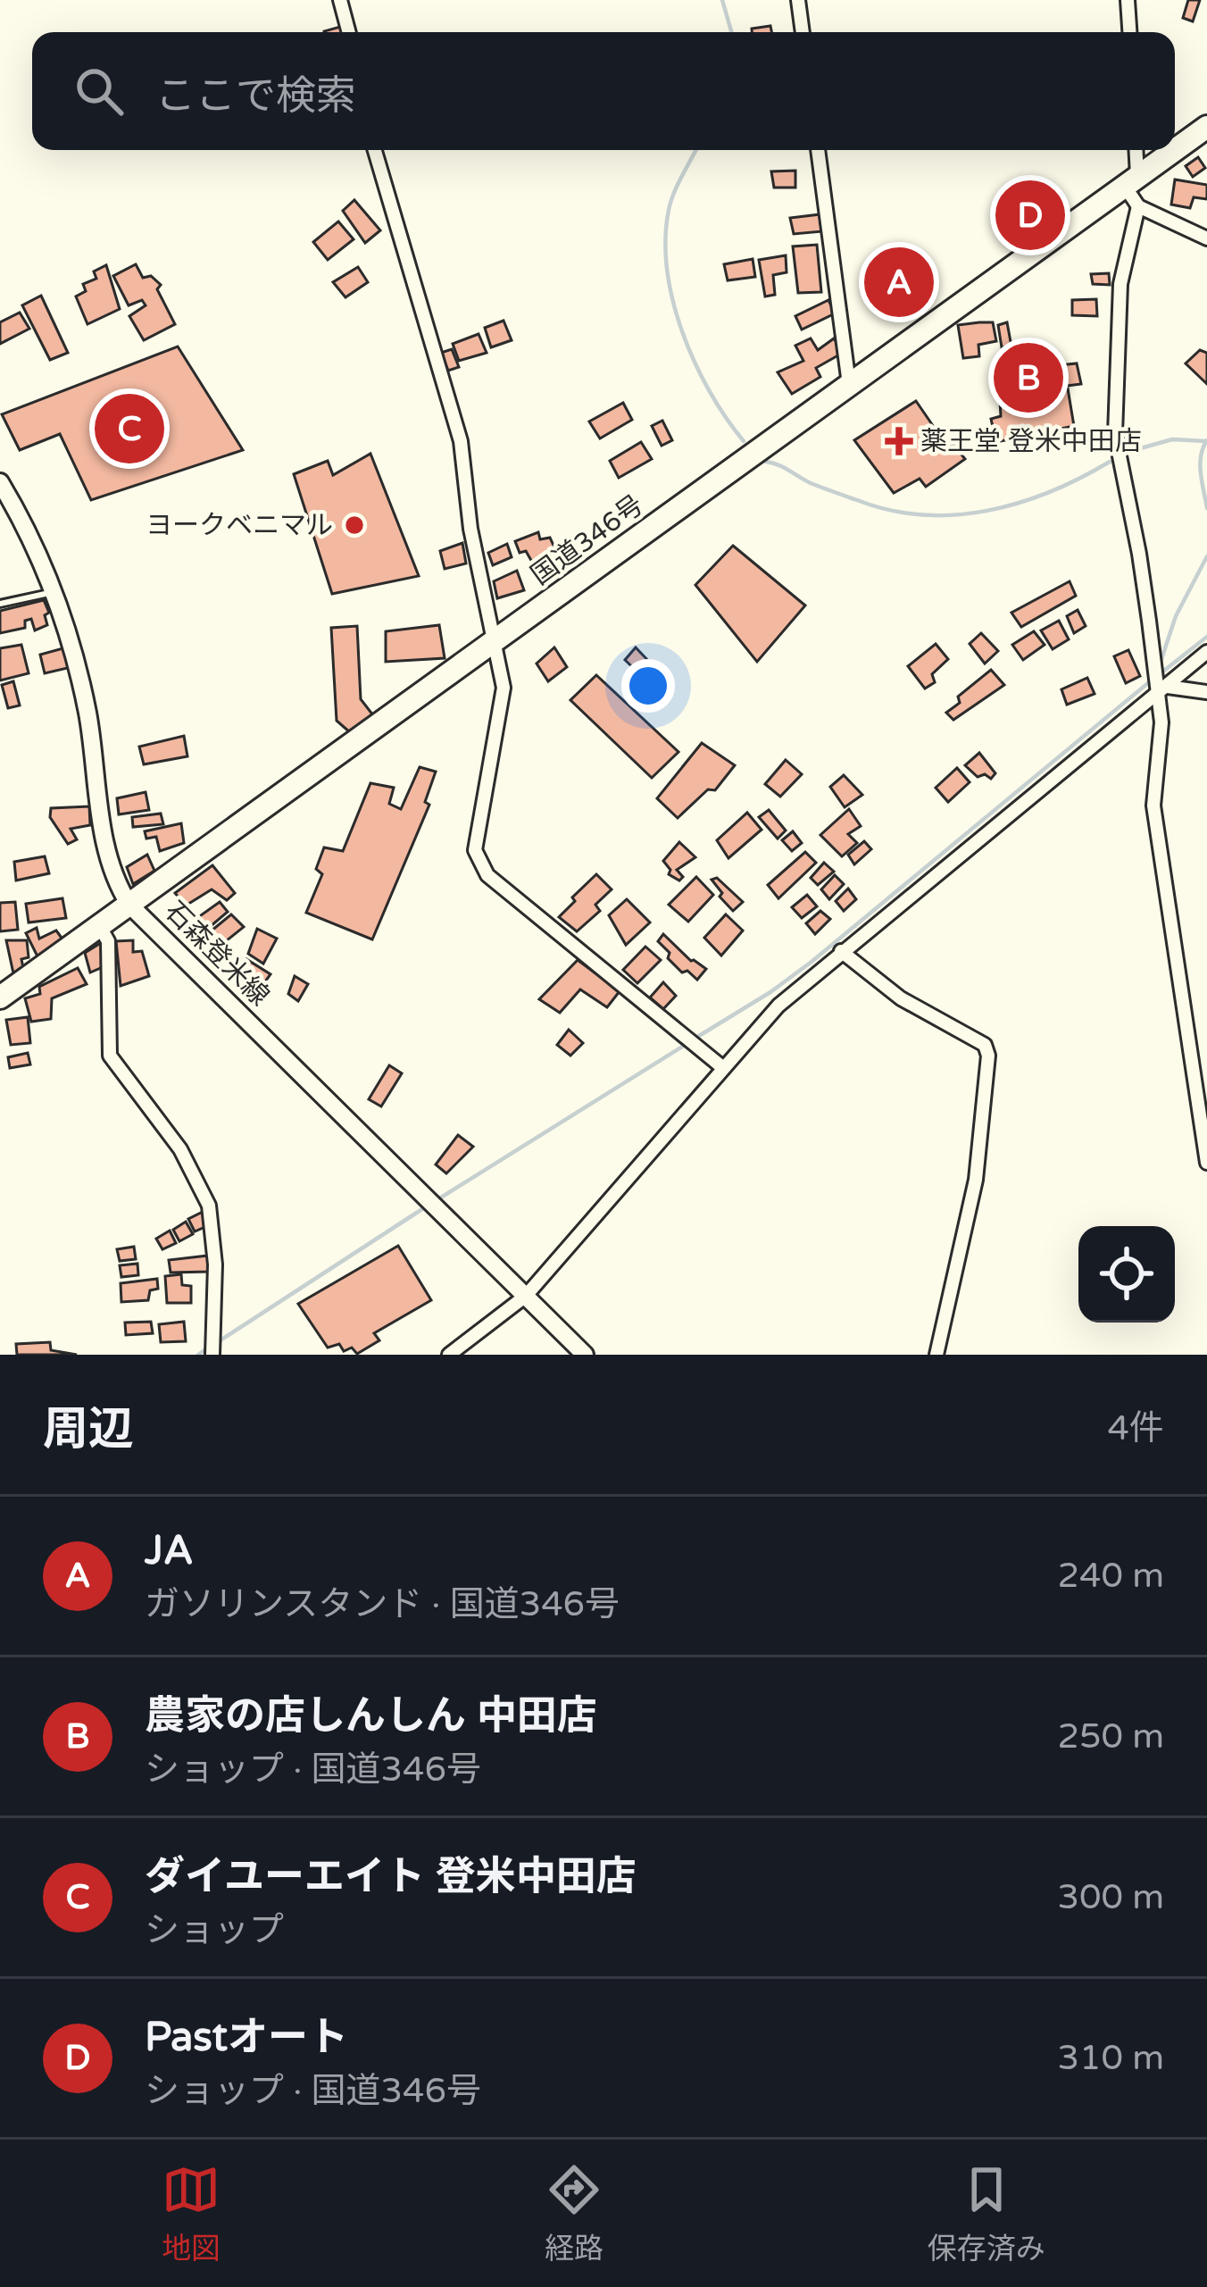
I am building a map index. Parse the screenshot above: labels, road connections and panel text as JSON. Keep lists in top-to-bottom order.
{
  "streets": {
    "highway": ["国道346号"],
    "main road": ["石森登米線"]
  },
  "crossings": [
    ["国道346号", "石森登米線"]
  ],
  "places": {
    "health": ["薬王堂 登米中田店"],
    "other": ["ヨークベニマル"]
  },
  "page": {
    "search": "ここで検索",
    "pins": [
      "D",
      "A",
      "B",
      "C"
    ],
    "heading": ["周辺", "4件"],
    "list": [
      {
        "mark": "A",
        "name": "JA",
        "note": "ガソリンスタンド · 国道346号",
        "value": "240 m"
      },
      {
        "mark": "B",
        "name": "農家の店しんしん 中田店",
        "note": "ショップ · 国道346号",
        "value": "250 m"
      },
      {
        "mark": "C",
        "name": "ダイユーエイト 登米中田店",
        "note": "ショップ",
        "value": "300 m"
      },
      {
        "mark": "D",
        "name": "Pastオート",
        "note": "ショップ · 国道346号",
        "value": "310 m"
      }
    ],
    "nav": ["地図", "経路", "保存済み"]
  }
}
